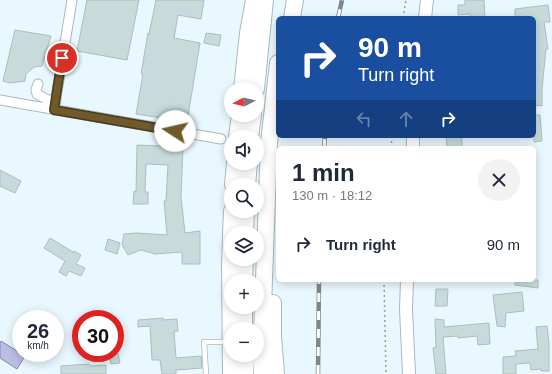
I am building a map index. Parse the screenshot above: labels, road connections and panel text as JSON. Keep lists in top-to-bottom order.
{
  "north": "left",
  "page": {
    "turn": ["90 m", "Turn right"],
    "map_buttons": ["+", "−"],
    "heading": ["1 min", "130 m · 18:12"],
    "list": [
      {
        "name": "Turn right",
        "value": "90 m"
      }
    ],
    "speed": "26 km/h",
    "limit": "30"
  }
}
